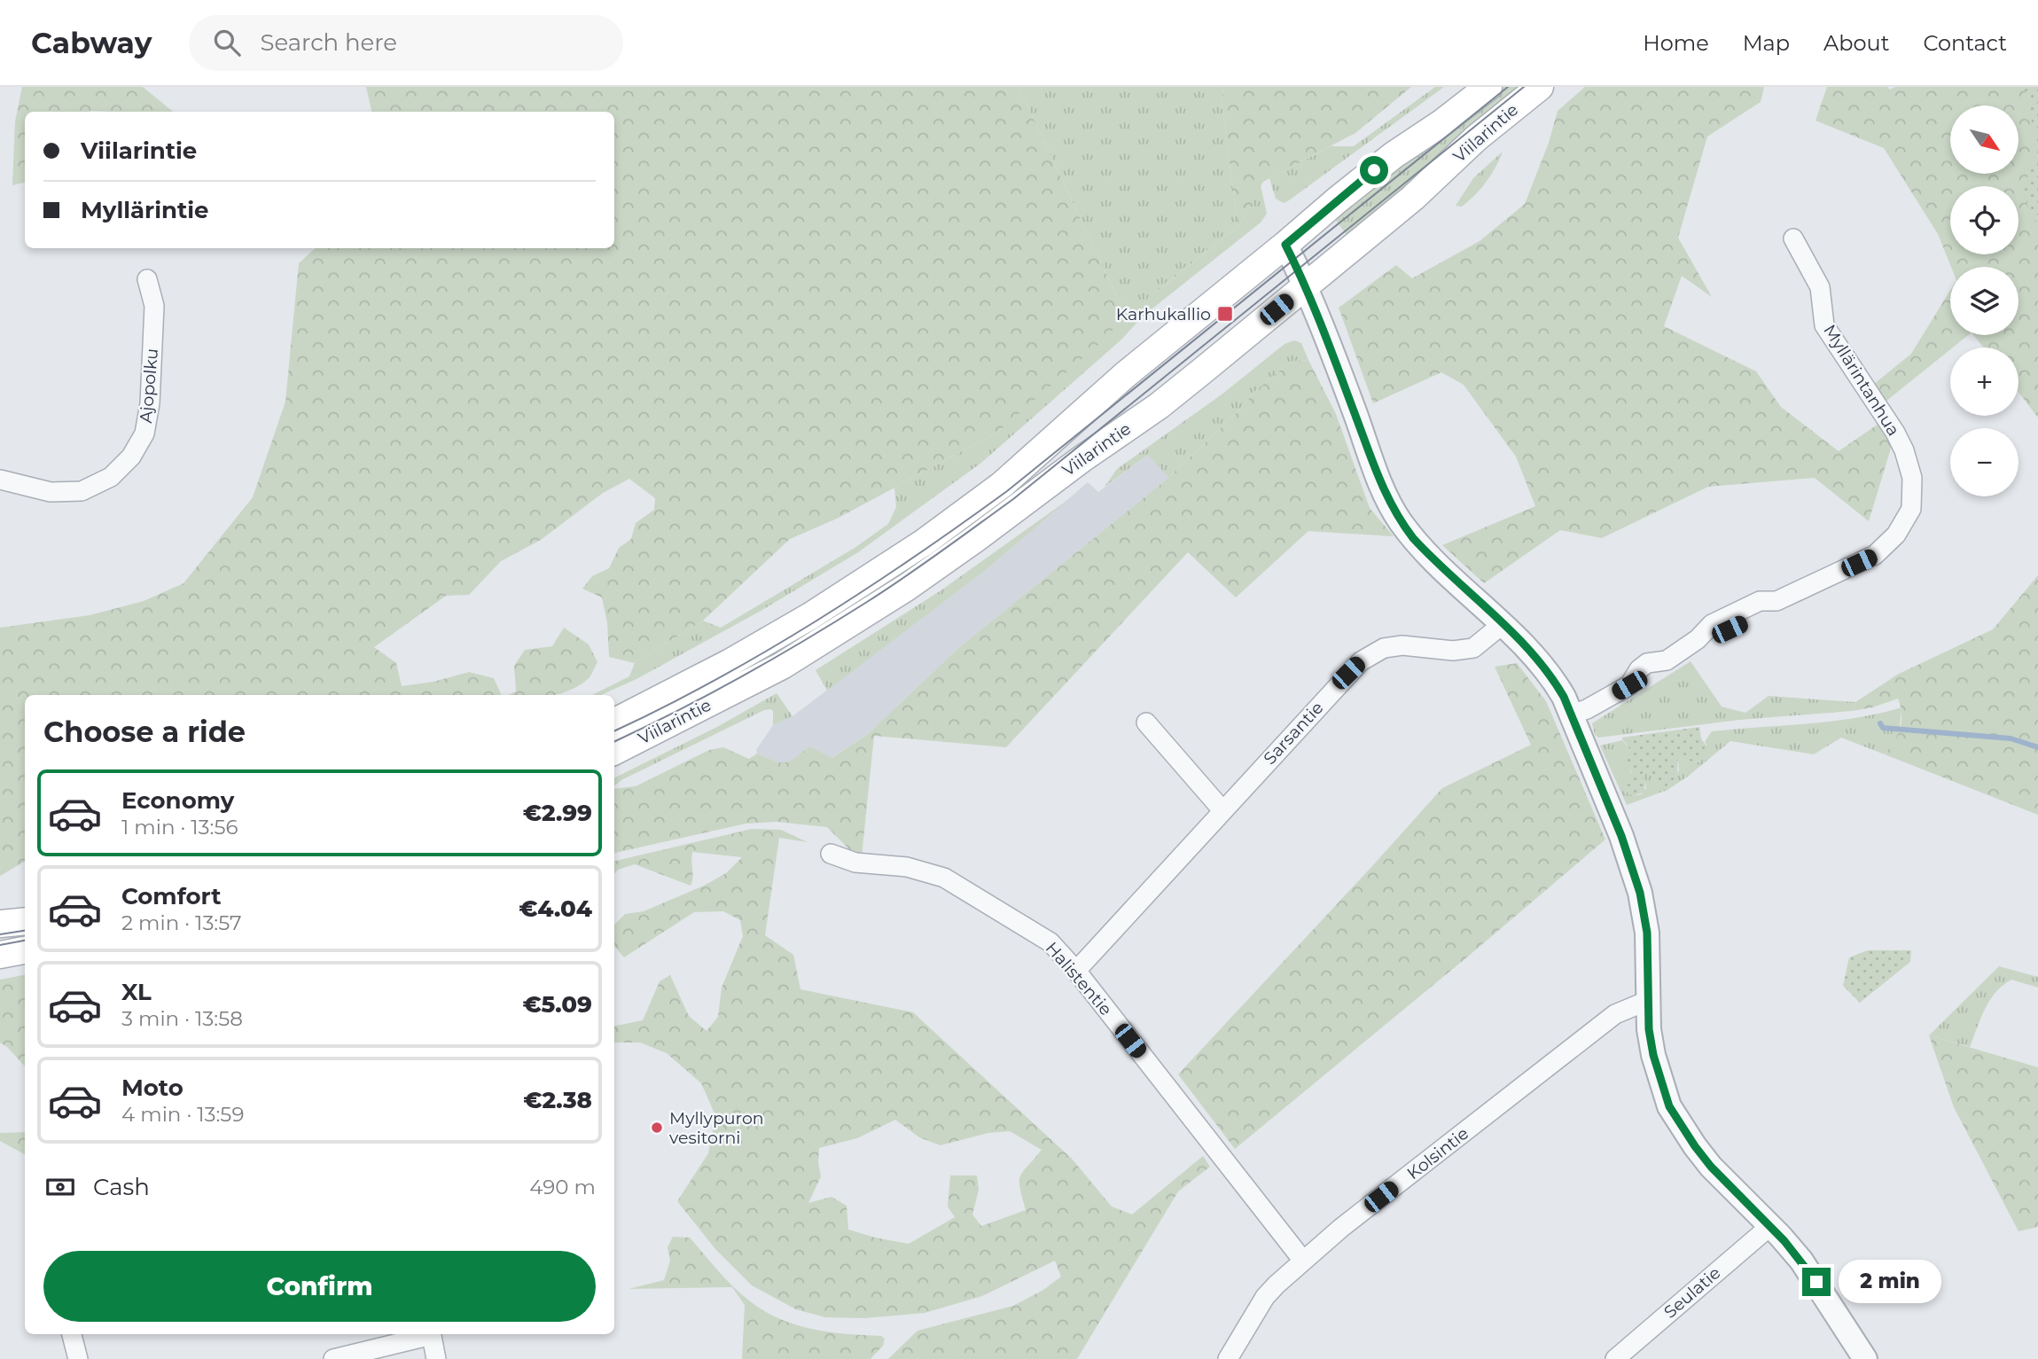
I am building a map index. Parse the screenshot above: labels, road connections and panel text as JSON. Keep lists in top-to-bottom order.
{
  "streets": {
    "main road": ["Viilarintie"],
    "street": [
      "Myllärintanhua",
      "Ajopolku",
      "Sarsantie",
      "Halistentie",
      "Kolsintie",
      "Seulatie"
    ]
  },
  "crossings": [
    ["Sarsantie", "Halistentie"],
    ["Halistentie", "Kolsintie"]
  ],
  "places": {
    "transit": ["Karhukallio"],
    "other": ["Myllypuron vesitorni"]
  },
  "north": "bottom right",
  "page": {
    "header": "Cabway",
    "search": "Search here",
    "nav": [
      "Home",
      "Map",
      "About",
      "Contact"
    ],
    "map_buttons": ["+", "−"],
    "banner": ["Viilarintie", "Myllärintie"],
    "heading": "Choose a ride",
    "list": [
      {
        "name": "Economy",
        "note": "1 min · 13:56",
        "value": "€2.99"
      },
      {
        "name": "Comfort",
        "note": "2 min · 13:57",
        "value": "€4.04"
      },
      {
        "name": "XL",
        "note": "3 min · 13:58",
        "value": "€5.09"
      },
      {
        "name": "Moto",
        "note": "4 min · 13:59",
        "value": "€2.38"
      }
    ],
    "pay": ["Cash", "490 m"],
    "buttons": "Confirm",
    "bubble": "2 min"
  }
}
